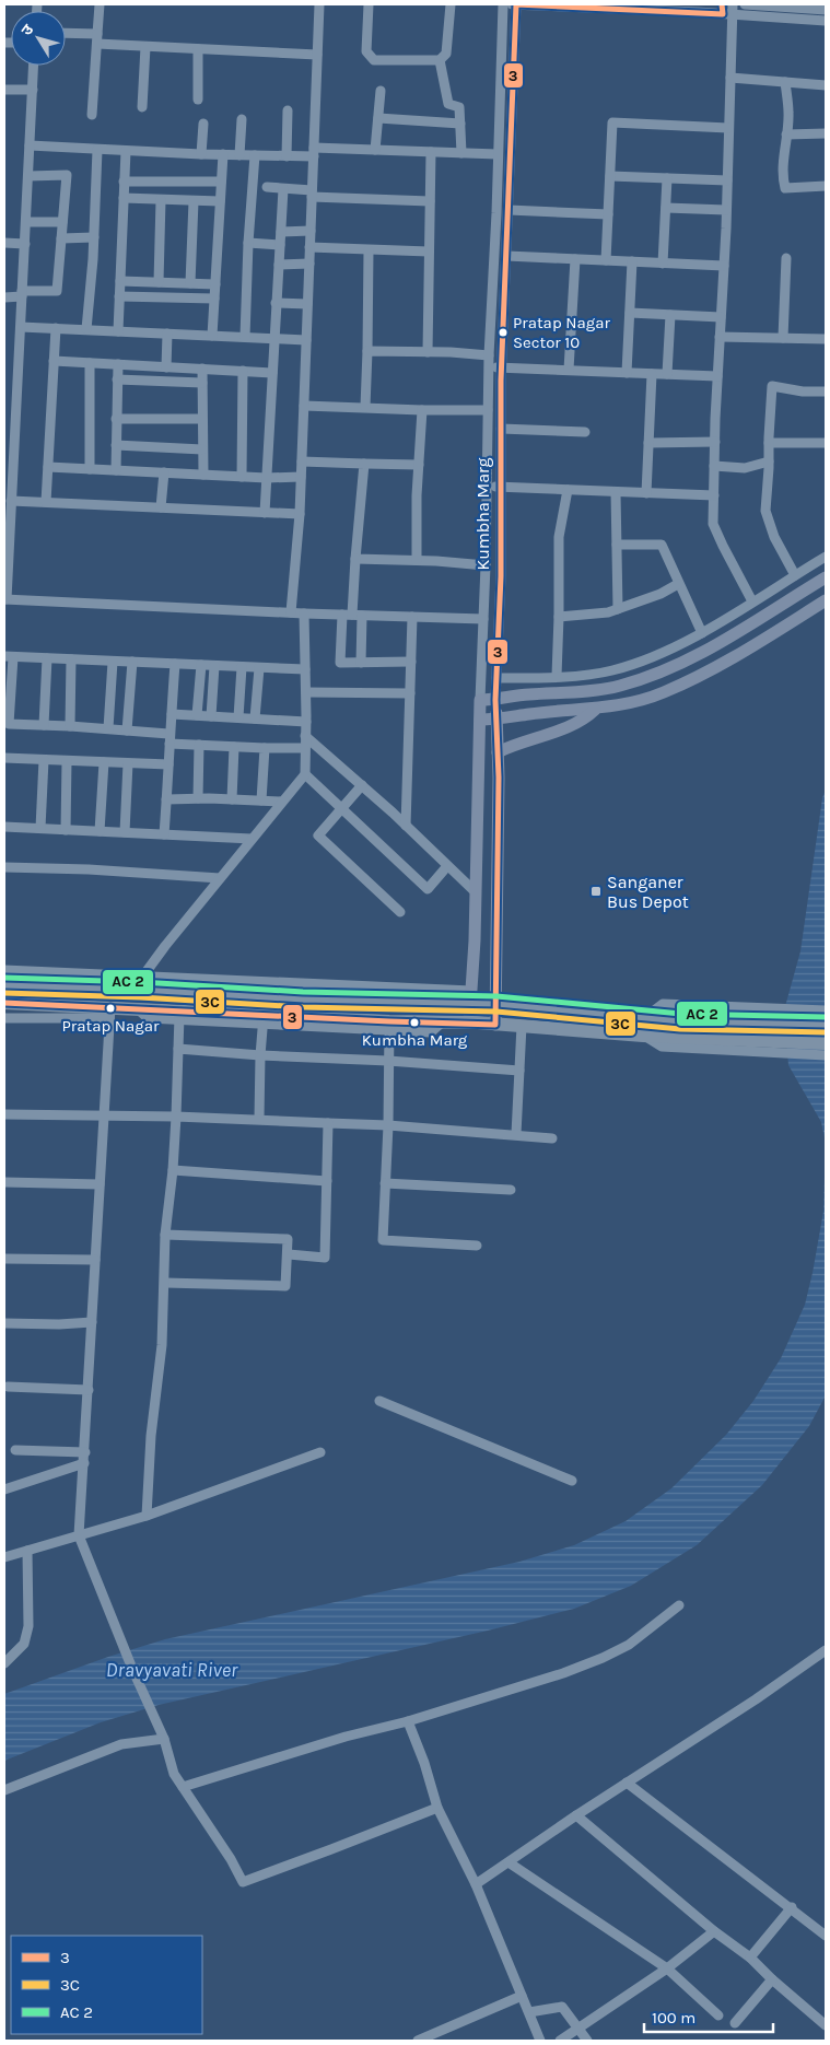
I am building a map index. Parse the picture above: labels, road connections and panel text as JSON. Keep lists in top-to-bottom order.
{
  "streets": {
    "main road": ["Kumbha Marg"]
  },
  "water": ["Dravyavati River"],
  "places": {
    "other": ["Pratap Nagar Sector 10", "Pratap Nagar", "Kumbha Marg"],
    "transit": ["Sanganer Bus Depot"]
  },
  "lines": ["transit line 3", "transit line 3C"],
  "legend": ["3", "3C", "AC 2"],
  "scale_bar": "100 m",
  "north": "top left"
}
